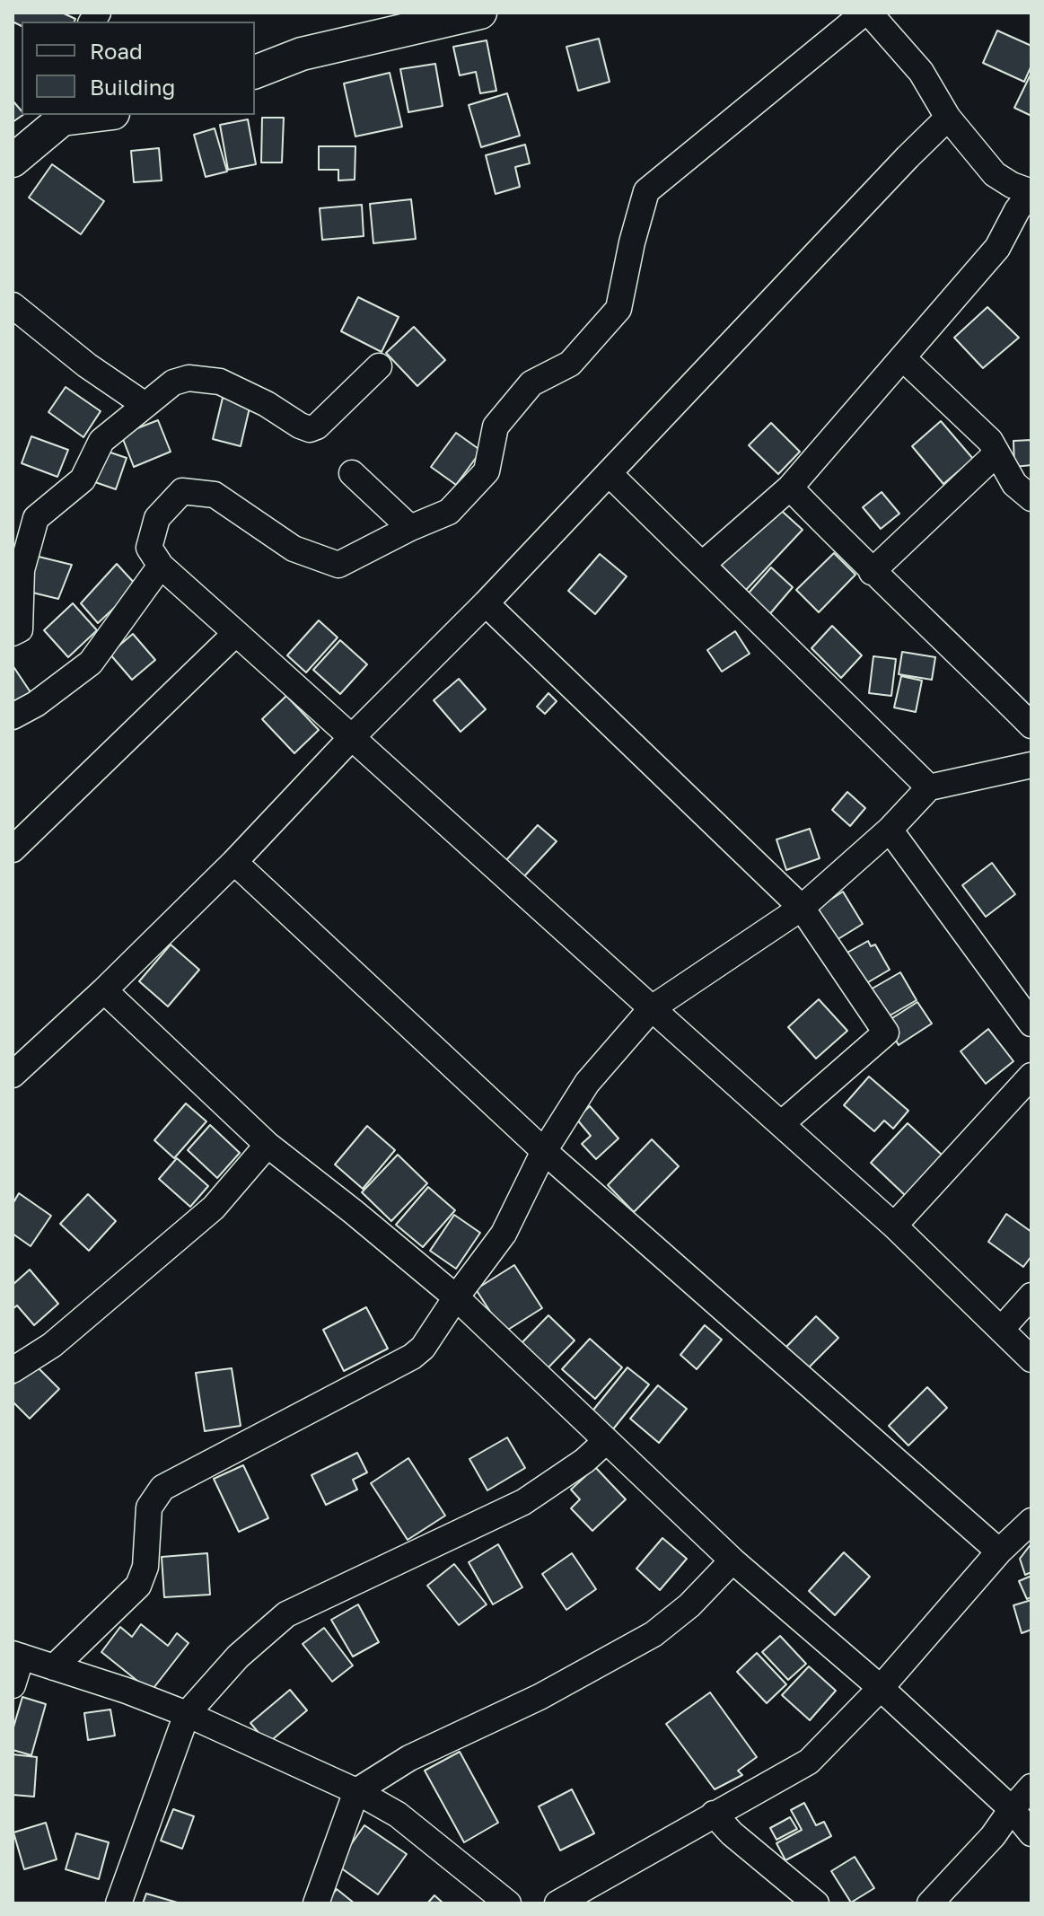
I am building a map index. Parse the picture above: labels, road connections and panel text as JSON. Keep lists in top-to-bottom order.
{
  "legend": ["Road", "Building"]
}
